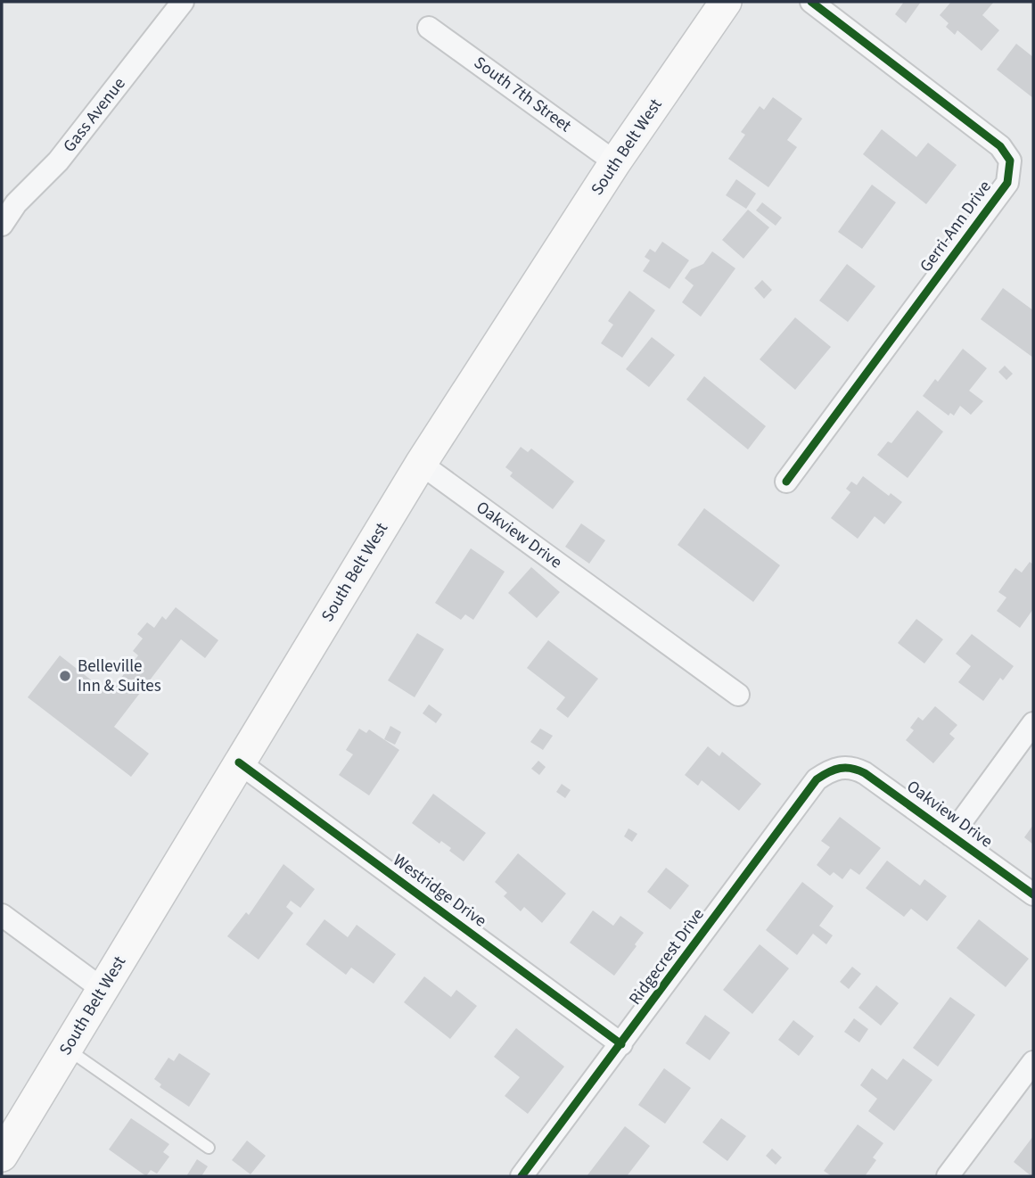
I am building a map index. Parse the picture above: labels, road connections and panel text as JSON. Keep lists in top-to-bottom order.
{
  "streets": {
    "main road": ["South Belt West"],
    "street": [
      "South 7th Street",
      "Gass Avenue",
      "Gerri-Ann Drive",
      "Oakview Drive",
      "Westridge Drive",
      "Ridgecrest Drive"
    ]
  },
  "crossings": [
    ["South 7th Street", "South Belt West"],
    ["South Belt West", "Oakview Drive"],
    ["South Belt West", "Westridge Drive"],
    ["Oakview Drive", "Ridgecrest Drive"],
    ["Westridge Drive", "Ridgecrest Drive"]
  ],
  "places": ["Belleville Inn & Suites"]
}
